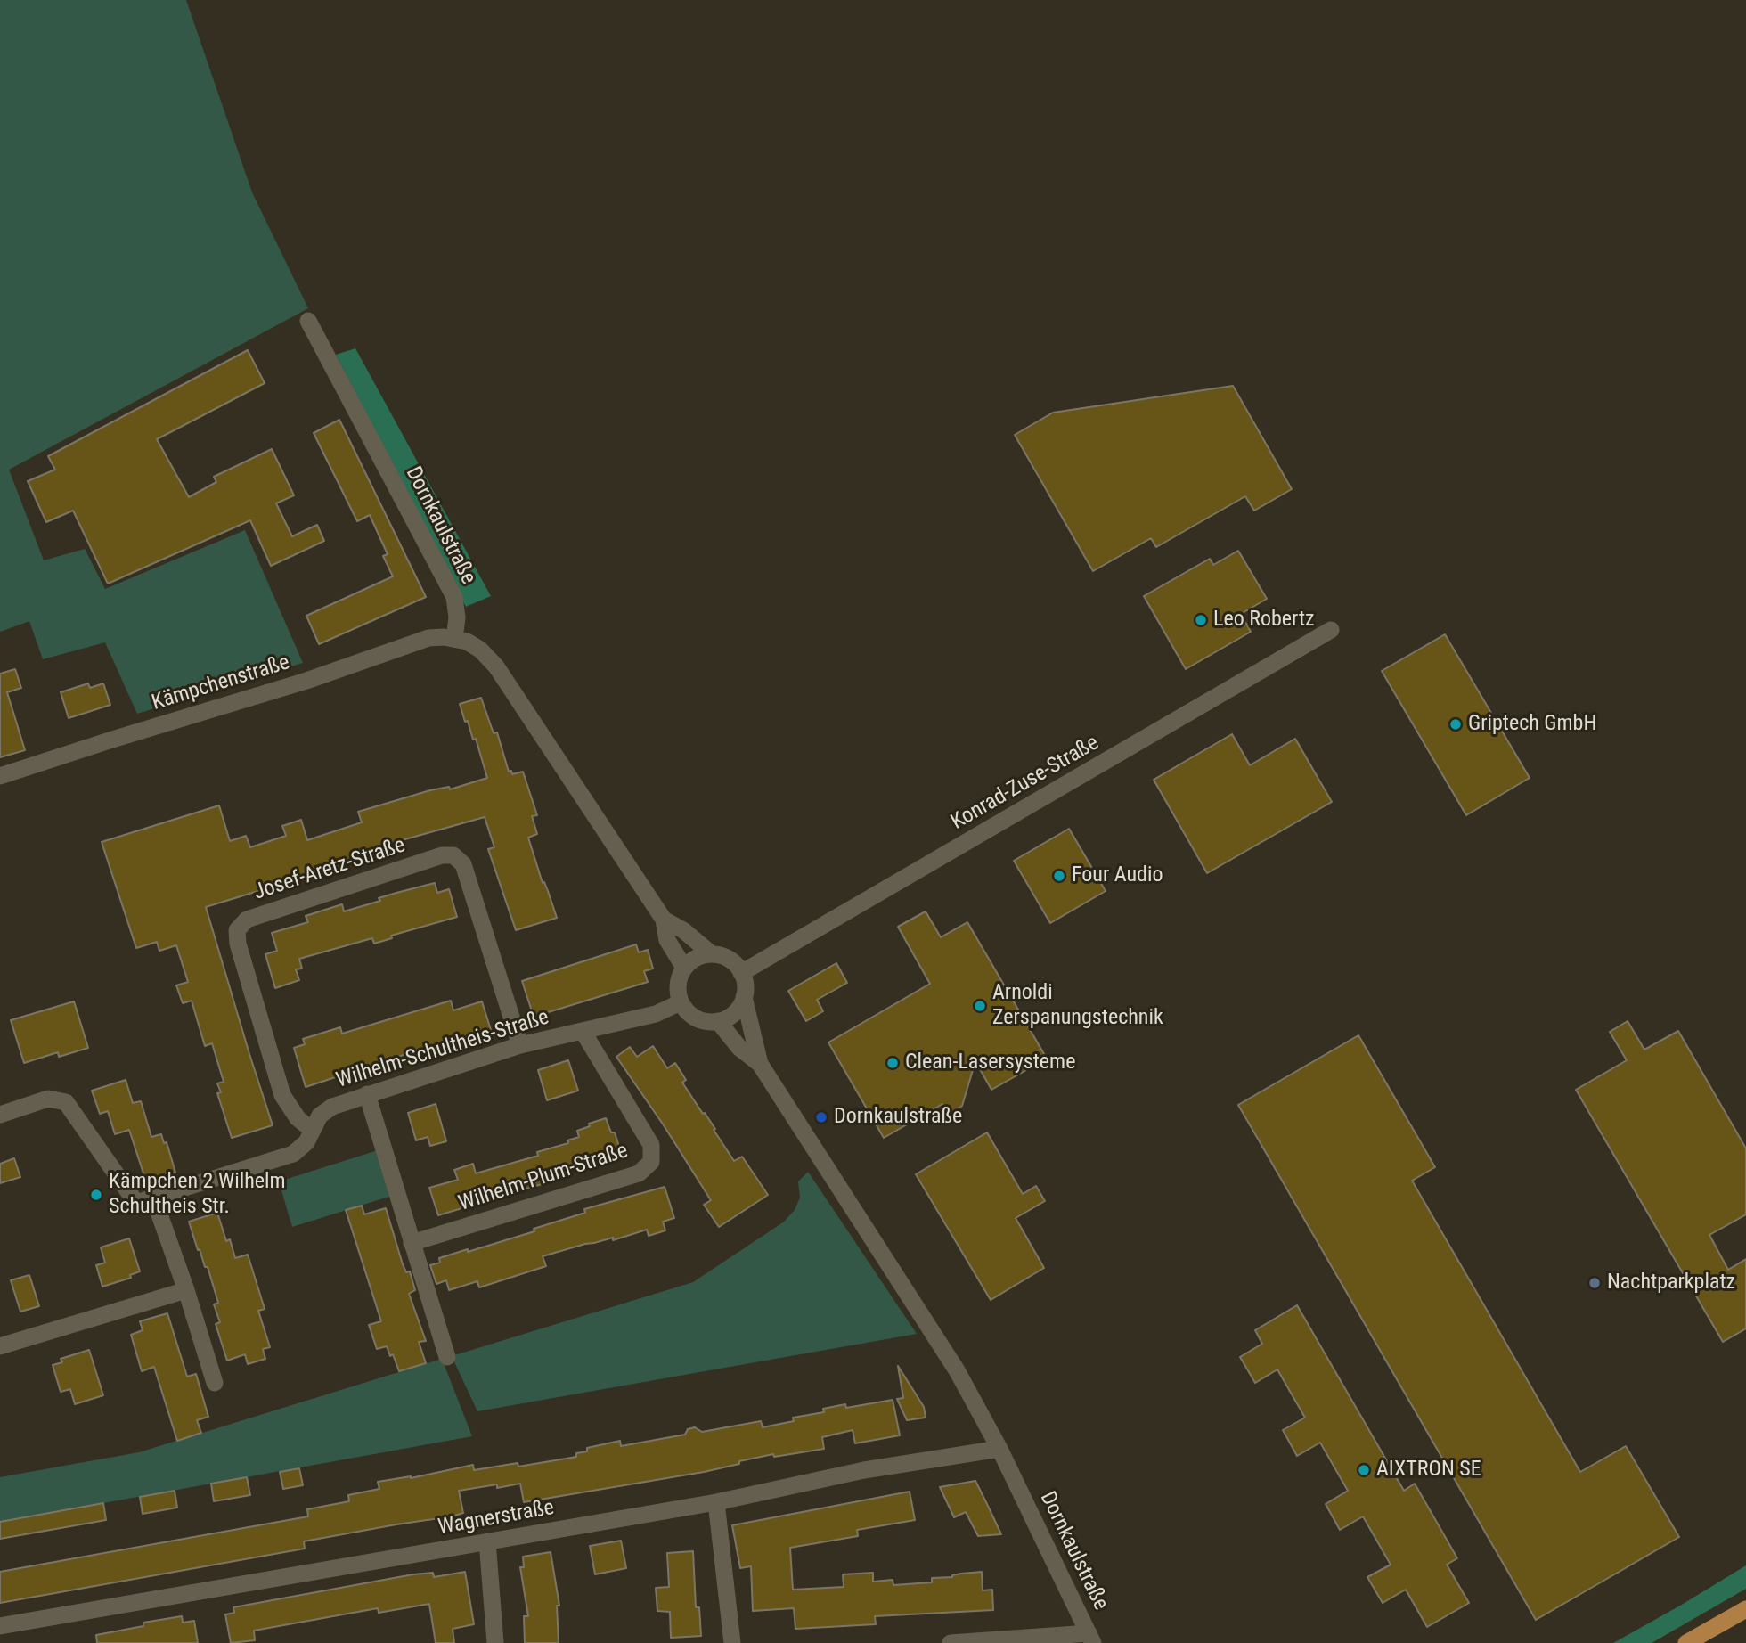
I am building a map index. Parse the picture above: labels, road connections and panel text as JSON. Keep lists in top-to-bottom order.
{
  "streets": {
    "street": [
      "Dornkaulstraße",
      "Kämpchenstraße",
      "Konrad-Zuse-Straße",
      "Josef-Aretz-Straße",
      "Wilhelm-Schultheis-Straße",
      "Wilhelm-Plum-Straße",
      "Wagnerstraße"
    ]
  },
  "crossings": [
    ["Dornkaulstraße", "Kämpchenstraße"],
    ["Dornkaulstraße", "Konrad-Zuse-Straße"],
    ["Dornkaulstraße", "Wilhelm-Schultheis-Straße"],
    ["Dornkaulstraße", "Wagnerstraße"],
    ["Konrad-Zuse-Straße", "Wilhelm-Schultheis-Straße"],
    ["Josef-Aretz-Straße", "Wilhelm-Schultheis-Straße"],
    ["Wilhelm-Schultheis-Straße", "Wilhelm-Plum-Straße"]
  ],
  "places": [
    "Leo Robertz",
    "Griptech GmbH",
    "Four Audio",
    "Arnoldi Zerspanungstechnik",
    "Clean-Lasersysteme",
    "Dornkaulstraße",
    "Kämpchen 2 Wilhelm Schultheis Str.",
    "Nachtparkplatz",
    "AIXTRON SE"
  ]
}
